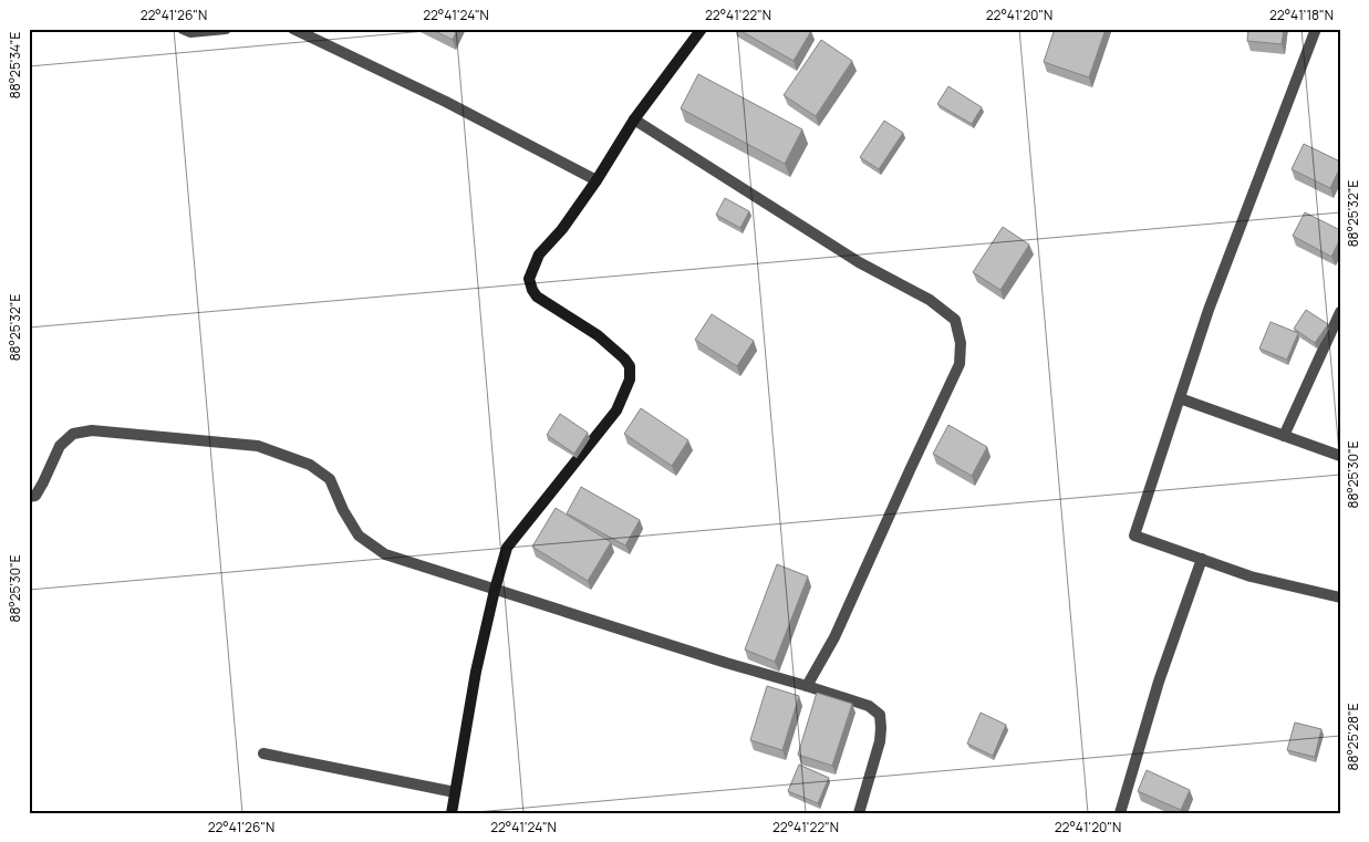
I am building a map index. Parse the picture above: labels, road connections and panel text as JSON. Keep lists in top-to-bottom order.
{
  "coordinates": [
    "22°41'26\"N",
    "22°41'24\"N",
    "22°41'22\"N",
    "22°41'20\"N",
    "22°41'18\"N",
    "88°25'34\"E",
    "88°25'32\"E",
    "88°25'30\"E",
    "88°25'28\"E"
  ]
}
